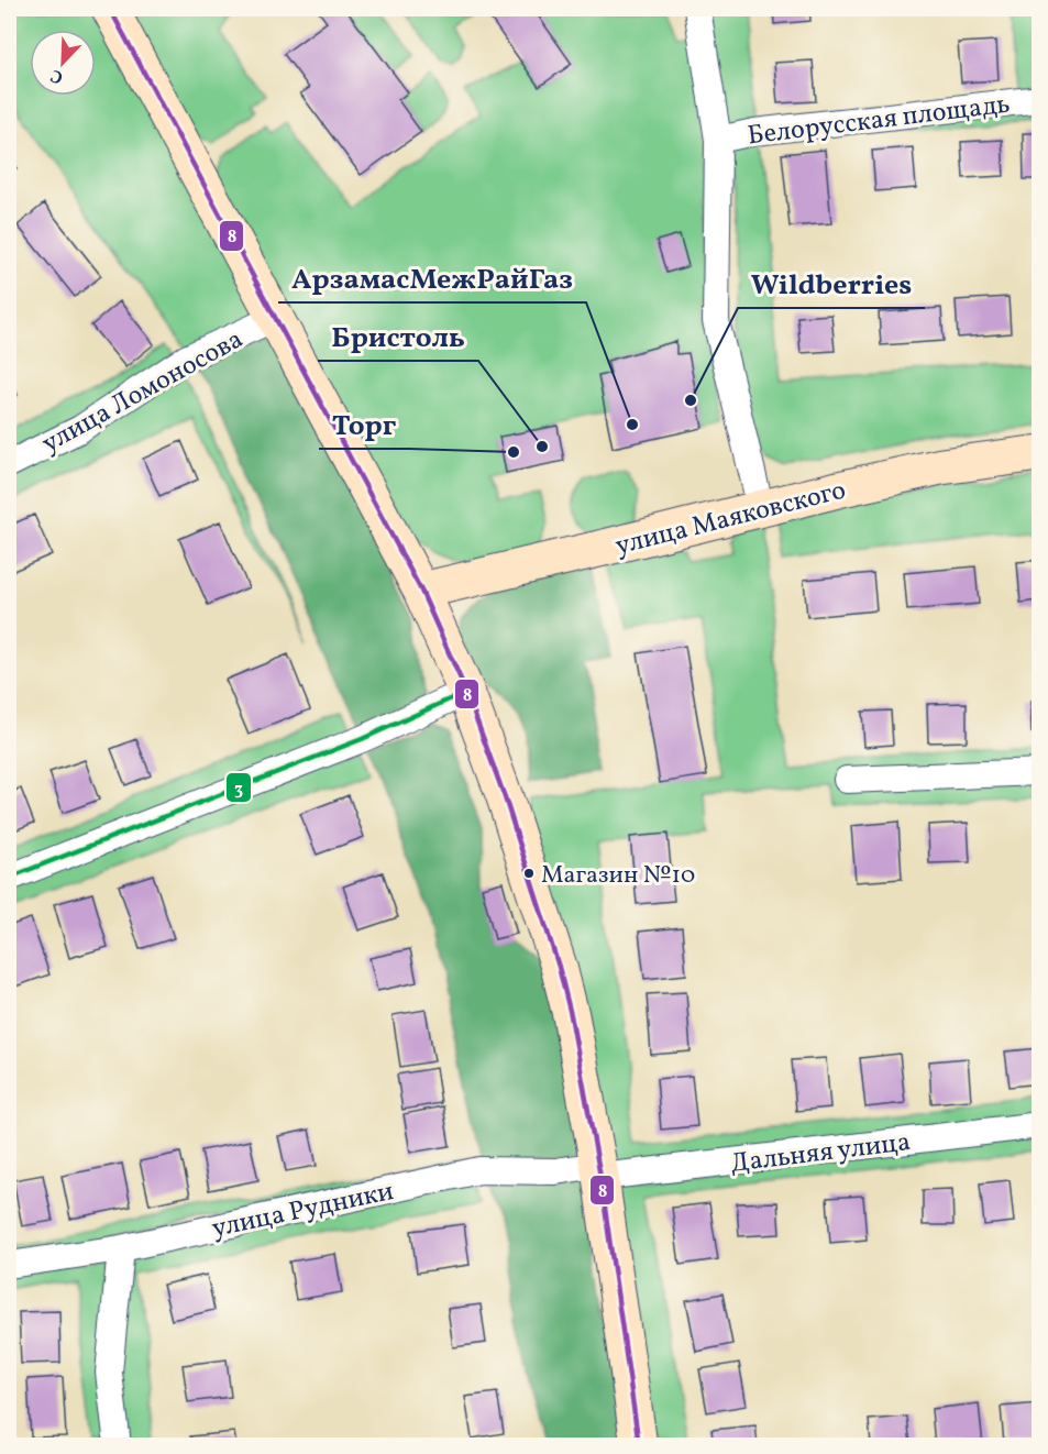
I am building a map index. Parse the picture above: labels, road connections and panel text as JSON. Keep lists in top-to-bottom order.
{
  "streets": {
    "main road": ["улица Маяковского"],
    "street": [
      "Белорусская площадь",
      "улица Ломоносова",
      "Дальняя улица",
      "улица Рудники"
    ]
  },
  "crossings": [
    ["Белорусская площадь", "улица Маяковского"],
    ["Дальняя улица", "улица Рудники"]
  ],
  "places": [
    "Wildberries",
    "АрзамасМежРайГаз",
    "Бристоль",
    "Торг",
    "Магазин №10"
  ],
  "lines": ["transit line 8", "transit line 3"],
  "north": "bottom left"
}
